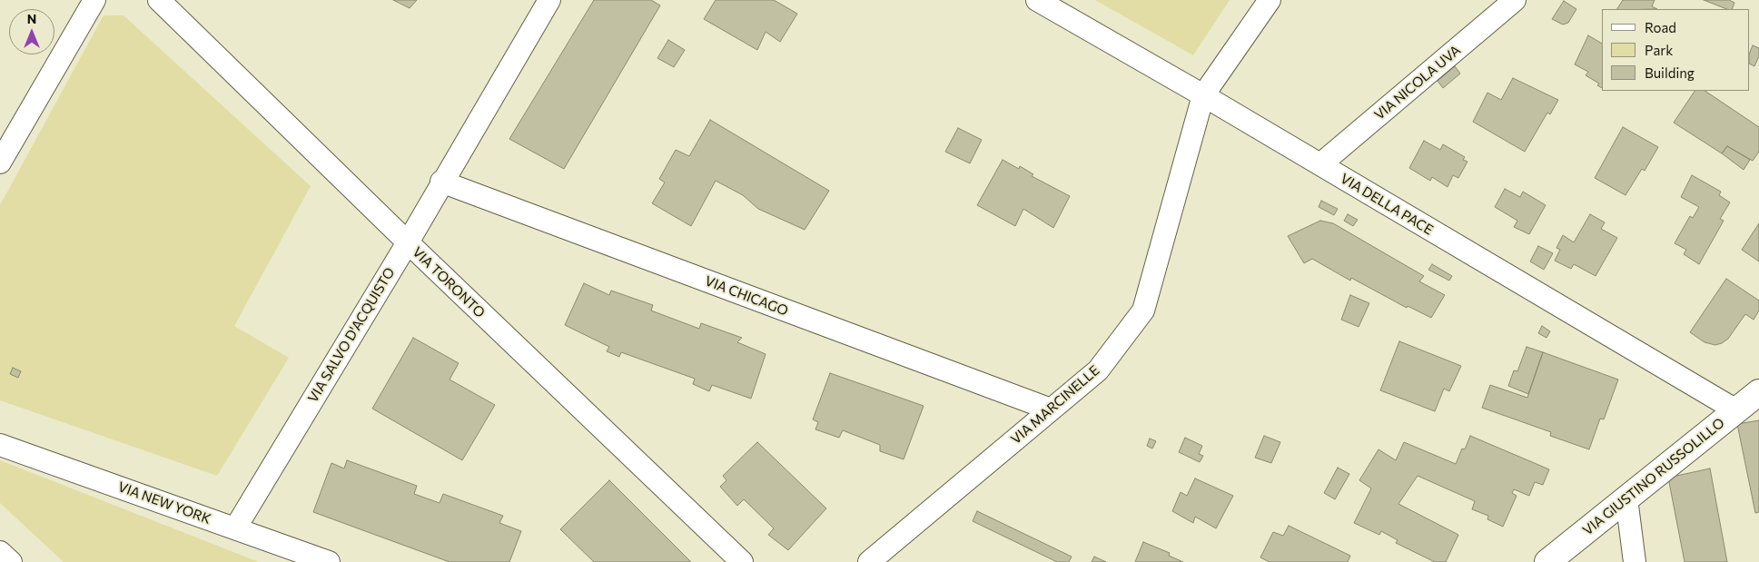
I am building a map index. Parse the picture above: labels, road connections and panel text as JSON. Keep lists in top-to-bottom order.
{
  "streets": {
    "street": [
      "VIA NICOLA UVA",
      "VIA DELLA PACE",
      "VIA TORONTO",
      "VIA CHICAGO",
      "VIA SALVO D'ACQUISTO",
      "VIA MARCINELLE",
      "VIA GIUSTINO RUSSOLILLO",
      "VIA NEW YORK"
    ]
  },
  "crossings": [
    ["VIA NICOLA UVA", "VIA DELLA PACE"],
    ["VIA DELLA PACE", "VIA MARCINELLE"],
    ["VIA DELLA PACE", "VIA GIUSTINO RUSSOLILLO"],
    ["VIA TORONTO", "VIA SALVO D'ACQUISTO"],
    ["VIA CHICAGO", "VIA SALVO D'ACQUISTO"],
    ["VIA CHICAGO", "VIA MARCINELLE"],
    ["VIA SALVO D'ACQUISTO", "VIA NEW YORK"]
  ],
  "legend": ["Road", "Park", "Building"],
  "north": "top"
}
